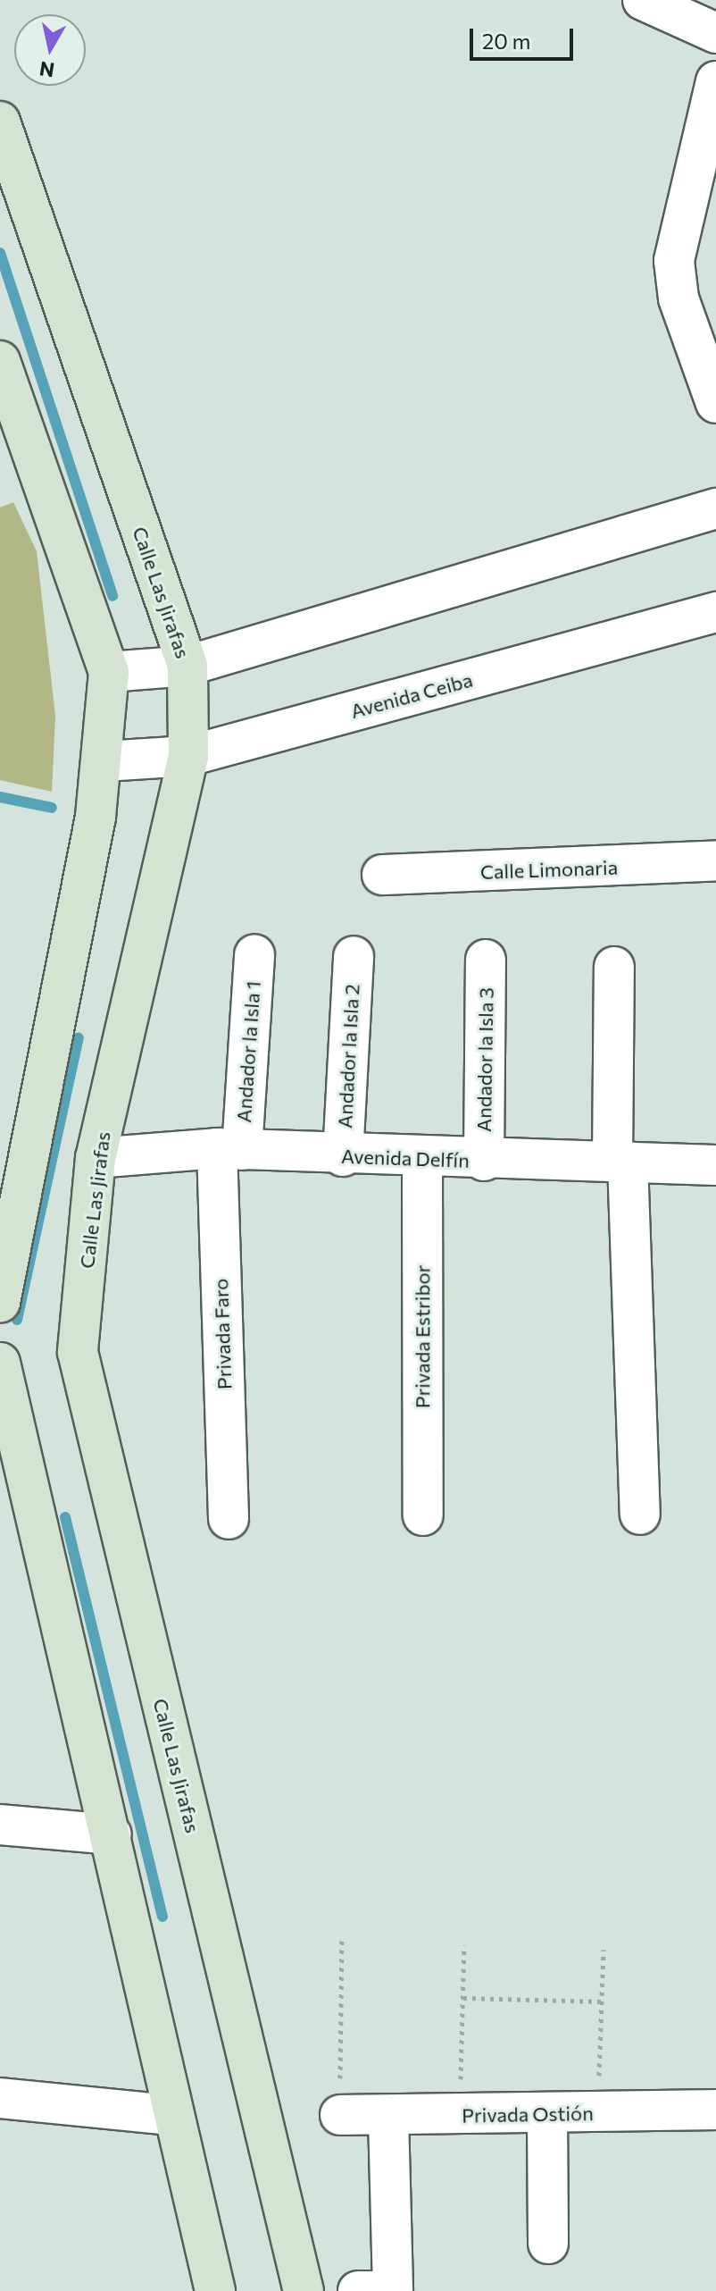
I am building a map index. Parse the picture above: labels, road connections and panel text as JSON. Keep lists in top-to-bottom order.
{
  "streets": {
    "main road": ["Calle Las Jirafas"],
    "street": [
      "Avenida Ceiba",
      "Calle Limonaria",
      "Andador la Isla 1",
      "Andador la Isla 2",
      "Andador la Isla 3",
      "Avenida Delfín",
      "Privada Faro",
      "Privada Estribor",
      "Privada Ostión"
    ]
  },
  "crossings": [
    ["Calle Las Jirafas", "Avenida Ceiba"],
    ["Calle Las Jirafas", "Avenida Delfín"],
    ["Andador la Isla 1", "Avenida Delfín"],
    ["Andador la Isla 1", "Privada Faro"],
    ["Andador la Isla 2", "Avenida Delfín"],
    ["Andador la Isla 3", "Avenida Delfín"],
    ["Avenida Delfín", "Privada Faro"],
    ["Avenida Delfín", "Privada Estribor"]
  ],
  "scale_bar": "20 m",
  "north": "bottom"
}
